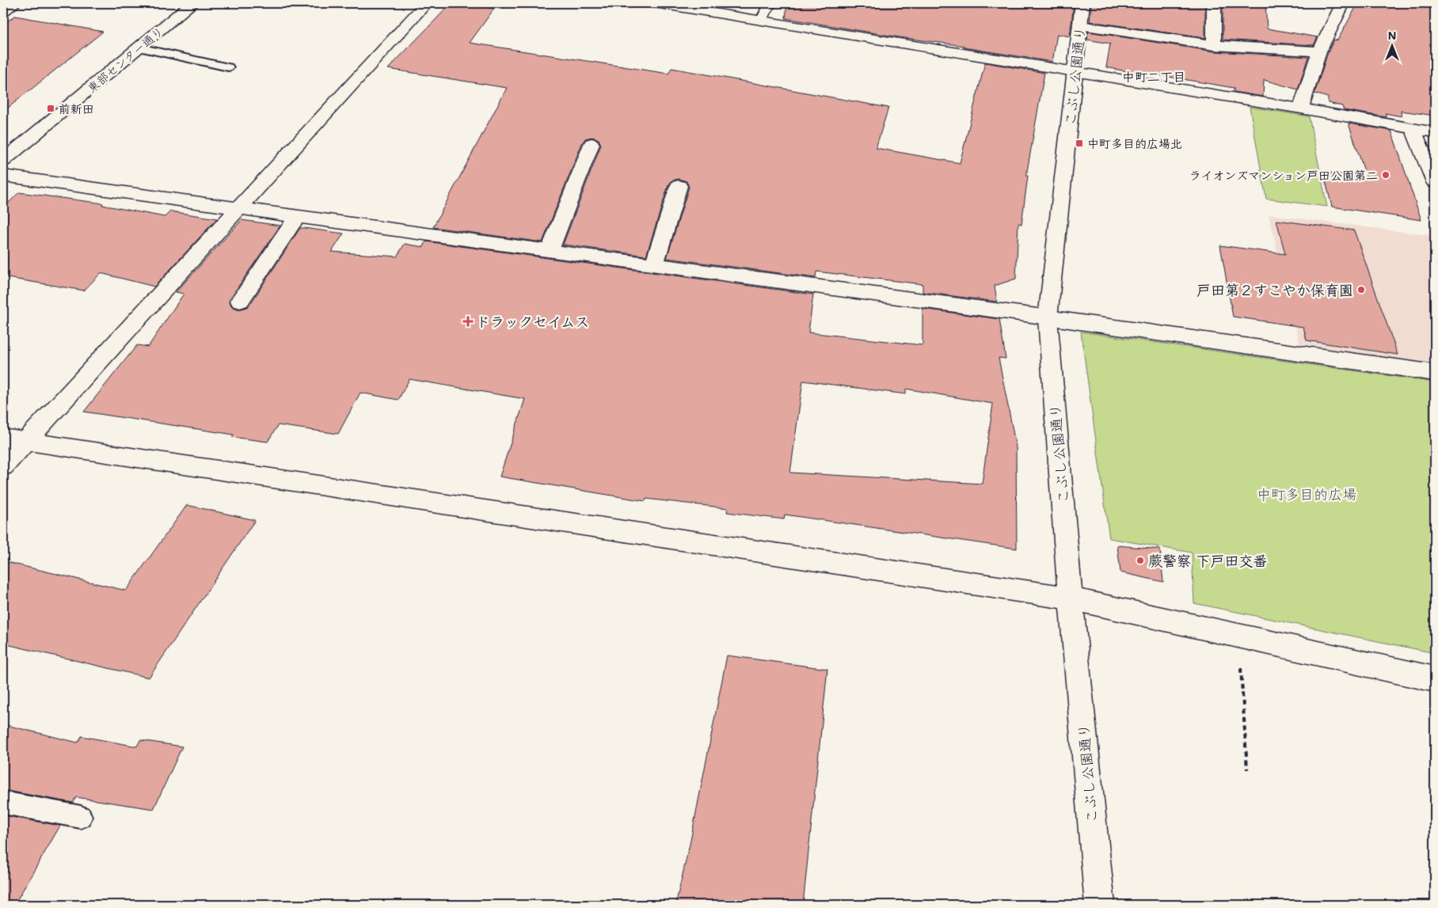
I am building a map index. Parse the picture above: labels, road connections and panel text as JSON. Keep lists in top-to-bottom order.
{
  "streets": {
    "street": ["東部センター通り", "こぶし公園通り"]
  },
  "districts": ["中町二丁目"],
  "parks": ["中町多目的広場"],
  "places": {
    "transit": ["前新田", "中町多目的広場北"],
    "other": ["ライオンズマンション戸田公園第二", "戸田第２すこやか保育園", "蕨警察 下戸田交番"],
    "health": ["ドラックセイムス"]
  },
  "north": "top"
}
